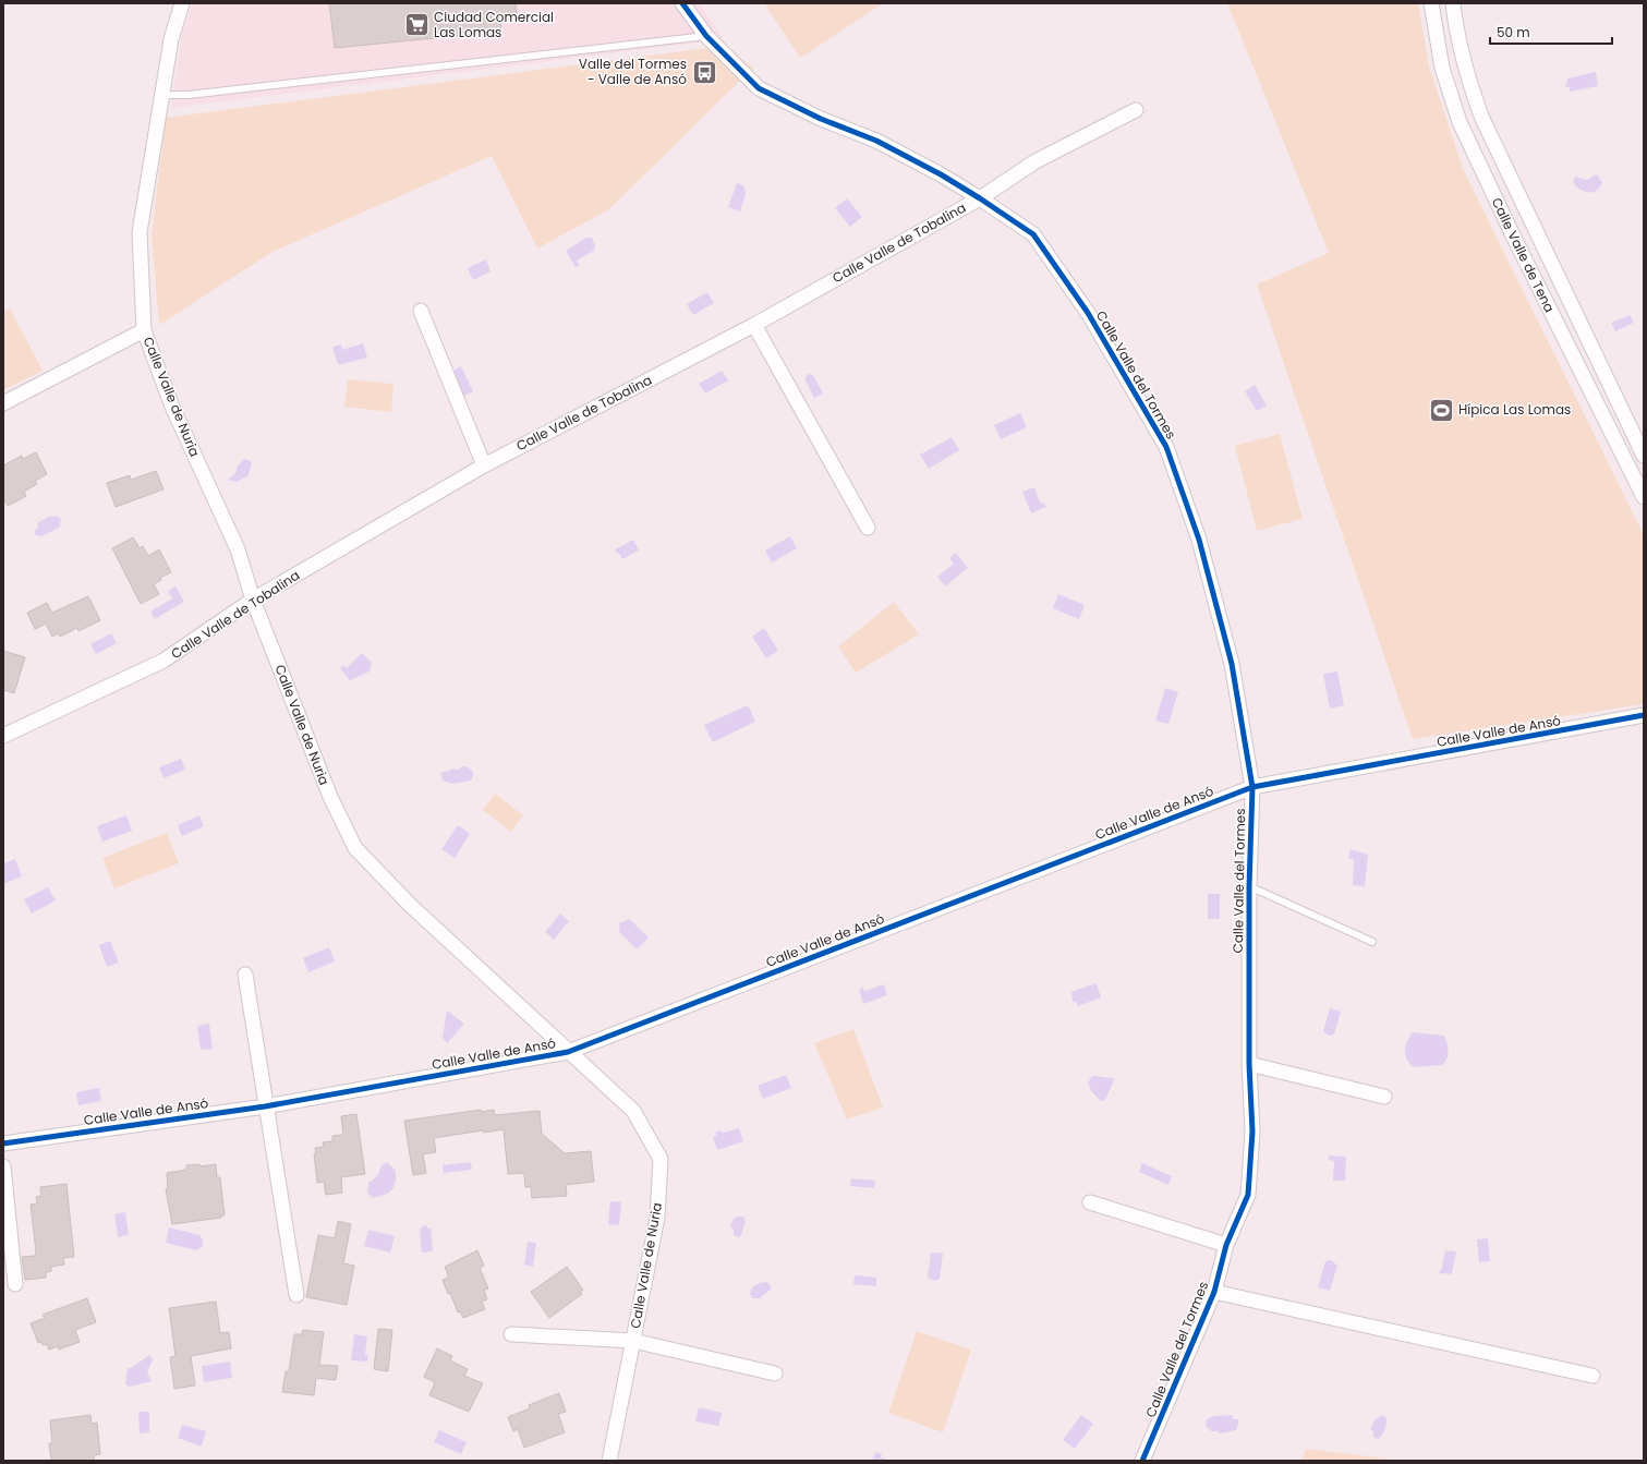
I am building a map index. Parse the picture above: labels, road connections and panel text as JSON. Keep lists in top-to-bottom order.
{
  "streets": {
    "street": [
      "Calle Valle de Tobalina",
      "Calle Valle de Tena",
      "Calle Valle del Tormes",
      "Calle Valle de Nuria",
      "Calle Valle de Ansó"
    ]
  },
  "crossings": [
    ["Calle Valle de Tobalina", "Calle Valle del Tormes"],
    ["Calle Valle de Tobalina", "Calle Valle de Nuria"],
    ["Calle Valle del Tormes", "Calle Valle de Ansó"],
    ["Calle Valle de Nuria", "Calle Valle de Ansó"]
  ],
  "places": {
    "supermarket": ["Ciudad Comercial Las Lomas"],
    "bus stop": ["Valle del Tormes - Valle de Ansó"],
    "sports": ["Hípica Las Lomas"]
  },
  "scale_bar": "50 m"
}
